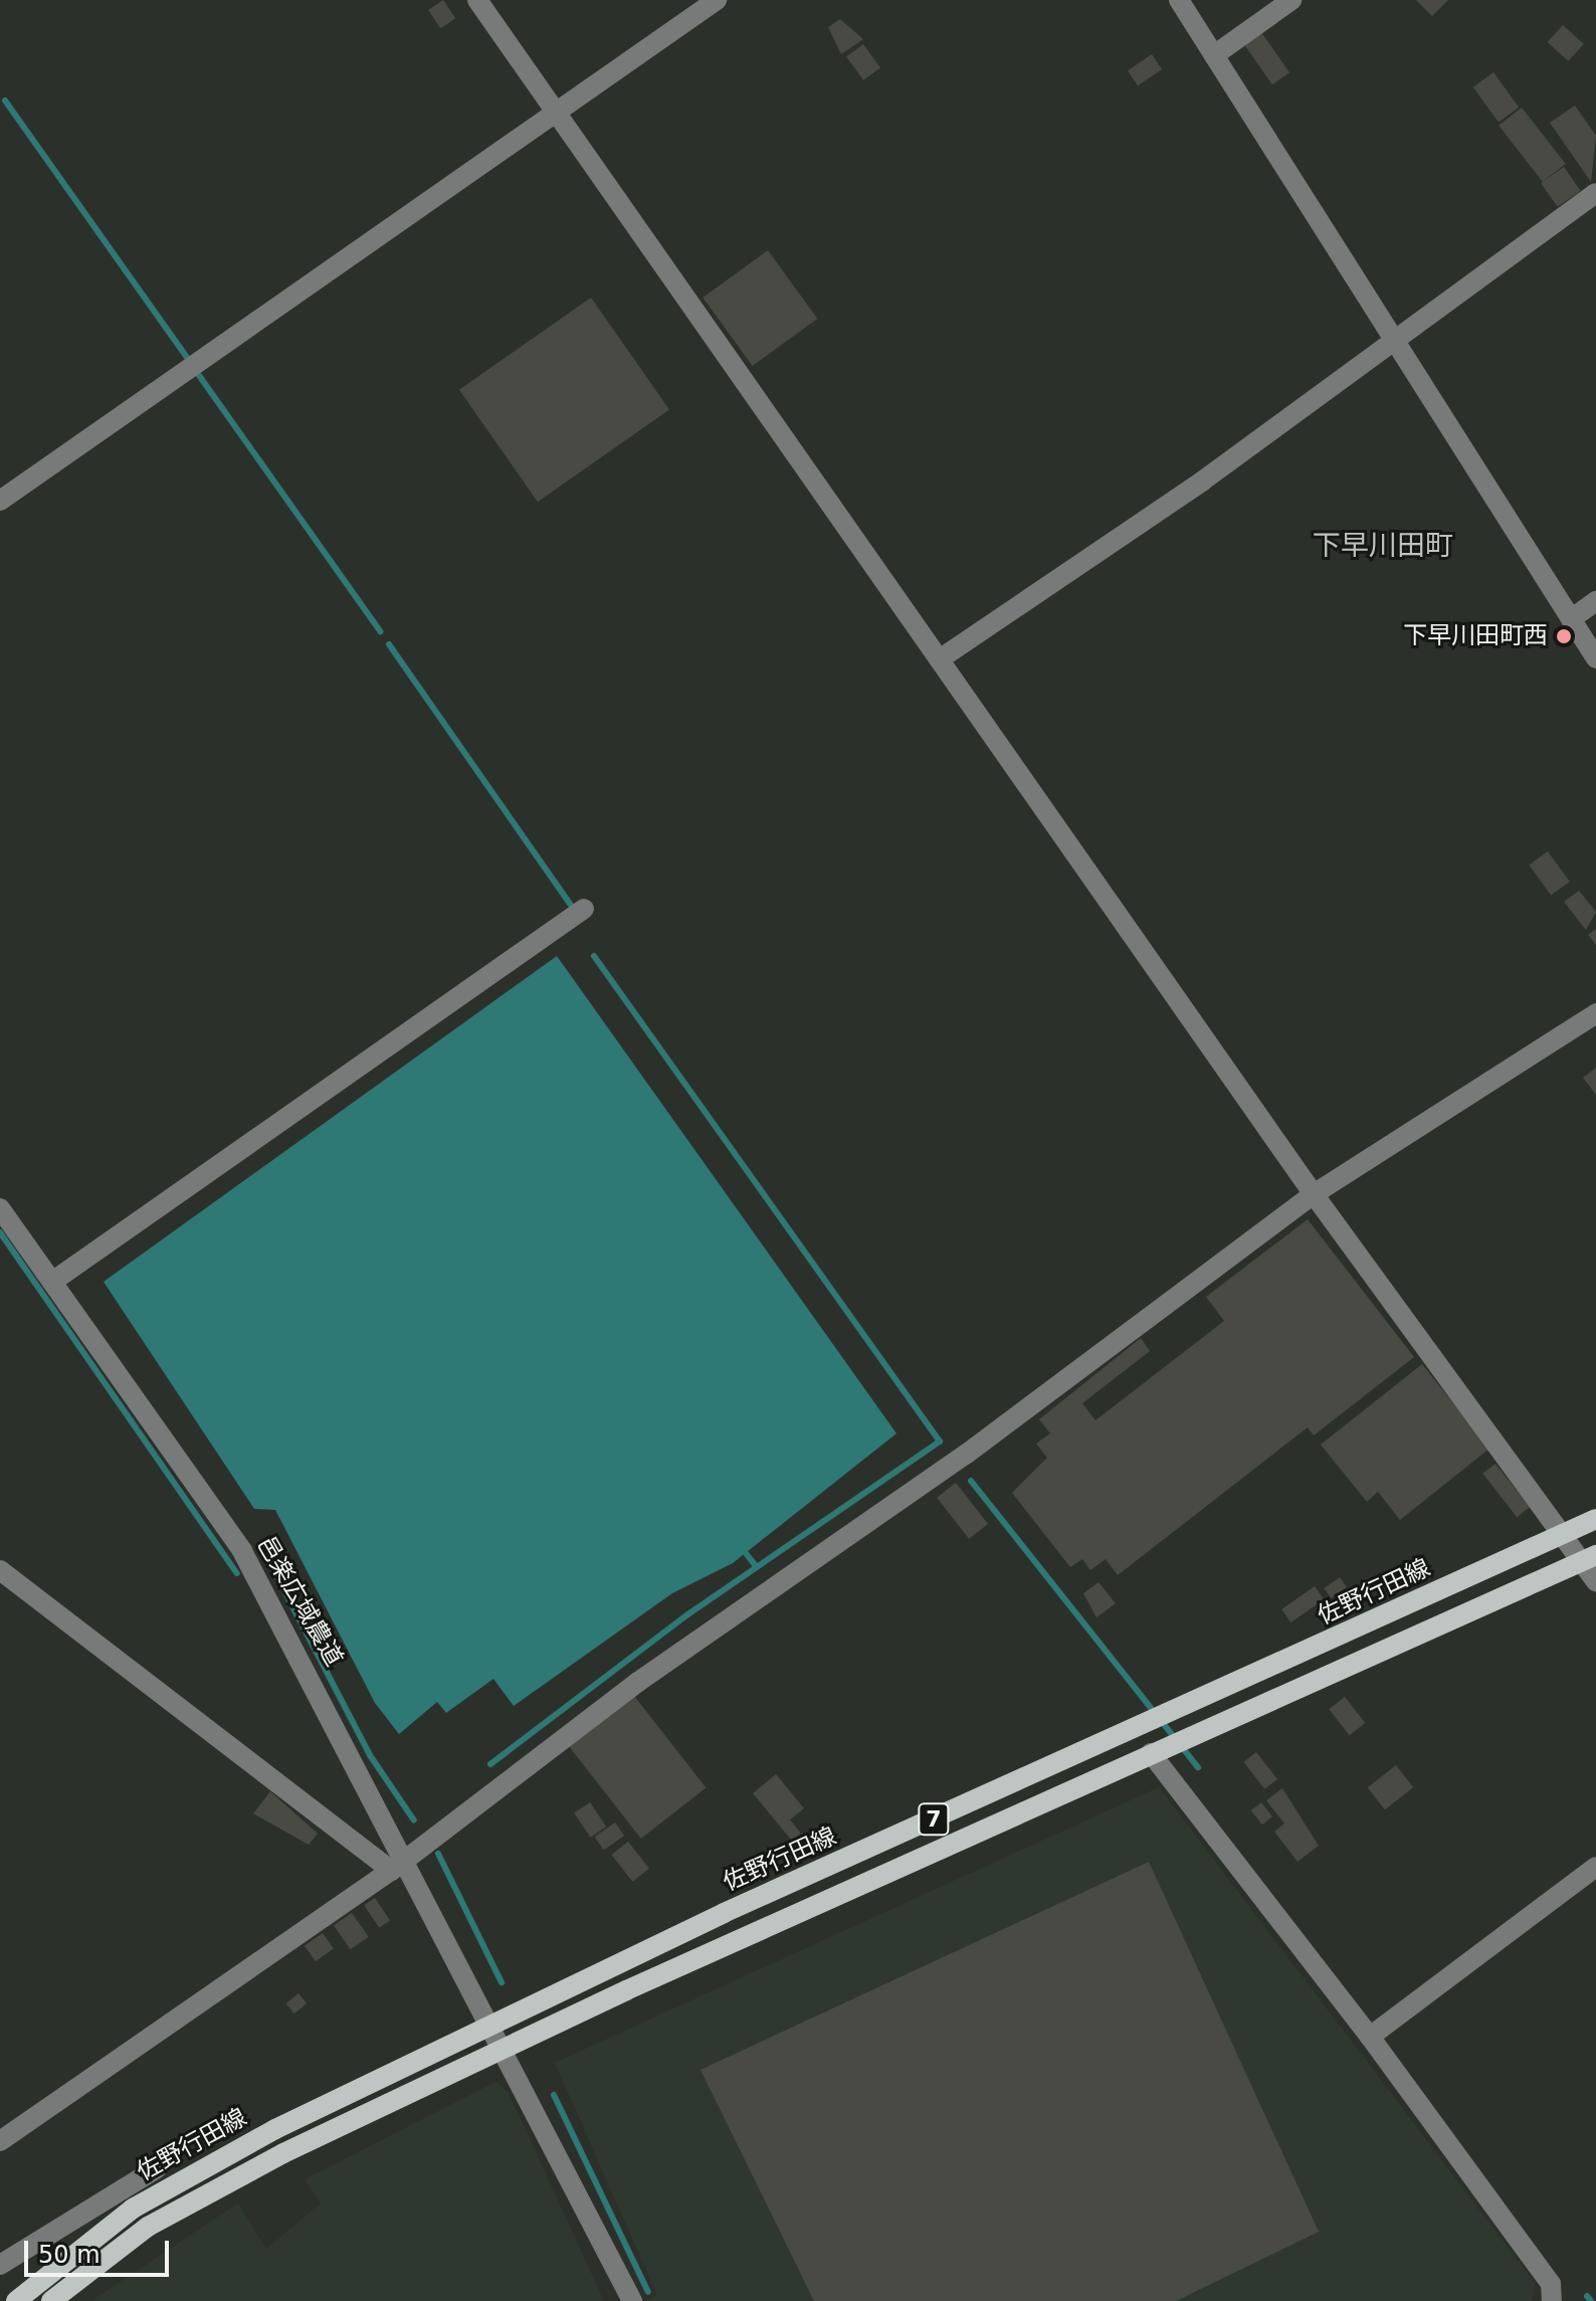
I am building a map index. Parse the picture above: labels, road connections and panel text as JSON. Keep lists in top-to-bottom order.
{
  "streets": {
    "main road": ["佐野行田線", "7"],
    "street": ["邑楽広域農道"]
  },
  "crossings": [
    ["佐野行田線", "邑楽広域農道"]
  ],
  "districts": ["下早川田町"],
  "places": ["下早川田町西"],
  "scale_bar": "50 m"
}
